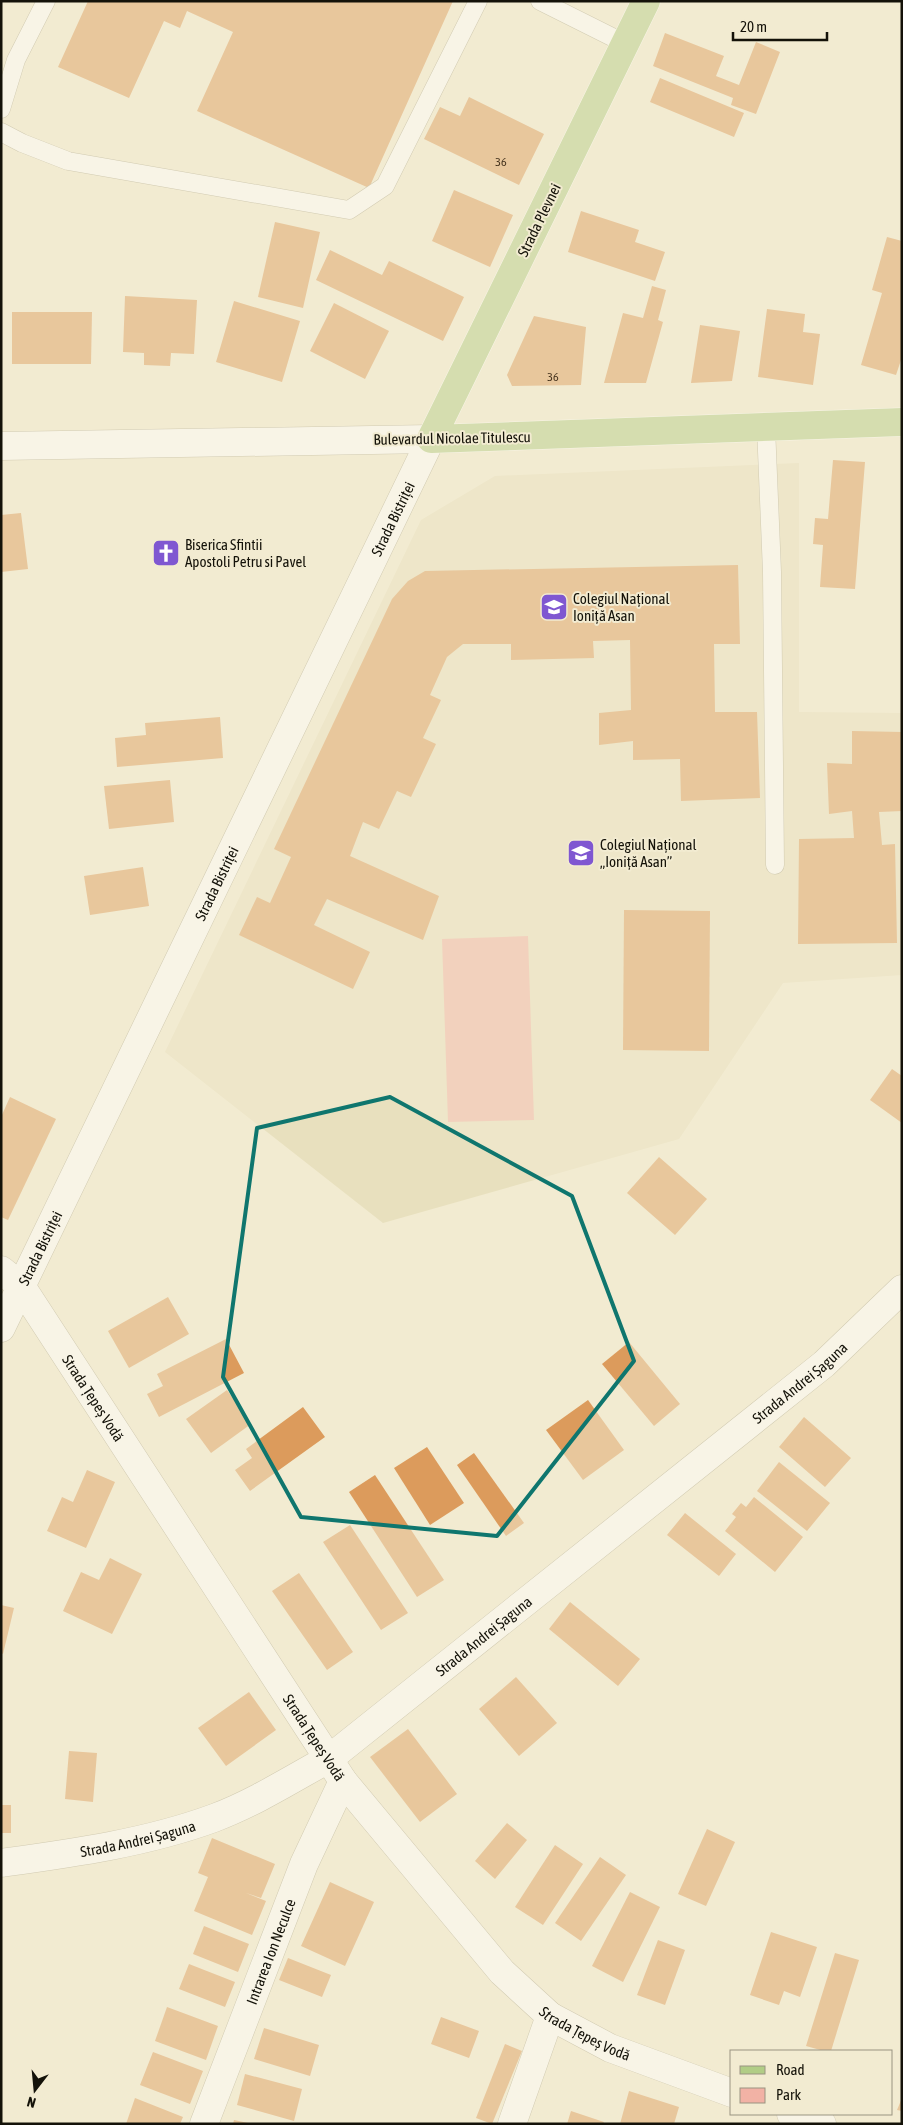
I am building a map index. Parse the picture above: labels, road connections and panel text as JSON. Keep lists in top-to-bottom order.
{
  "streets": {
    "main road": ["Strada Plevnei", "Bulevardul Nicolae Titulescu"],
    "street": [
      "Strada Bistriței",
      "Strada Andrei Șaguna",
      "Strada Țepeș Vodă",
      "Intrarea Ion Neculce"
    ]
  },
  "crossings": [
    ["Strada Plevnei", "Bulevardul Nicolae Titulescu"],
    ["Strada Plevnei", "Strada Bistriței"],
    ["Bulevardul Nicolae Titulescu", "Strada Bistriței"],
    ["Strada Bistriței", "Strada Țepeș Vodă"],
    ["Strada Andrei Șaguna", "Strada Țepeș Vodă"],
    ["Strada Andrei Șaguna", "Intrarea Ion Neculce"],
    ["Strada Țepeș Vodă", "Intrarea Ion Neculce"]
  ],
  "places": {
    "church": ["Biserica Sfintii Apostoli Petru si Pavel"],
    "school or university": ["Colegiul Național Ioniță Asan", "Colegiul Național „Ioniță Asan”"]
  },
  "house_numbers": ["36", "36"],
  "legend": ["Road", "Park"],
  "scale_bar": "20 m",
  "north": "bottom"
}
